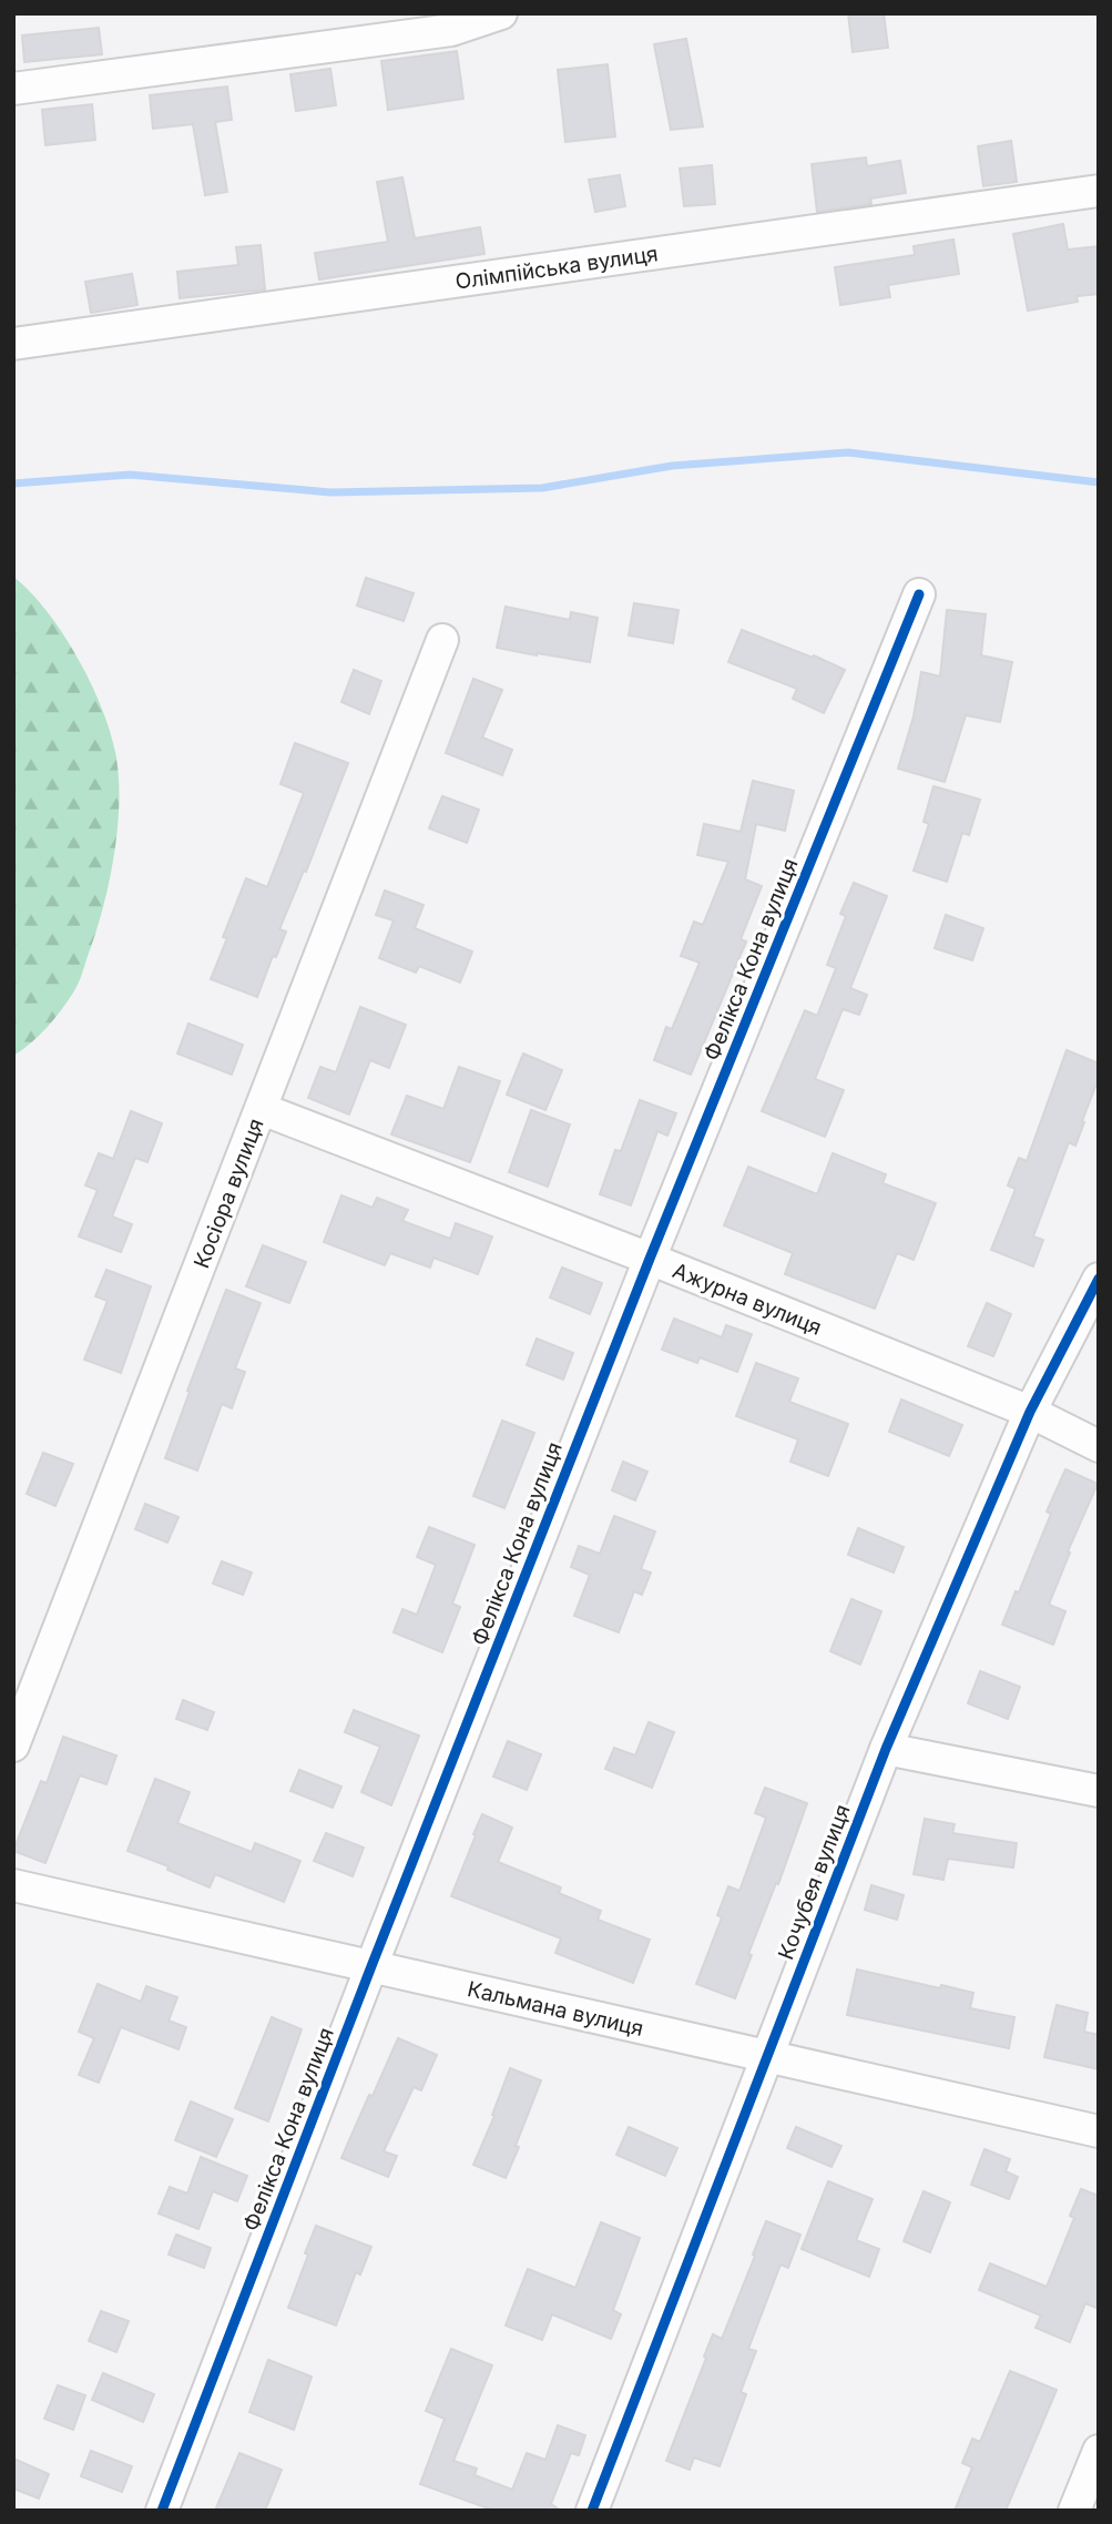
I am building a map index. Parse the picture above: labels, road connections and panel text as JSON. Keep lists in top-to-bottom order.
{
  "streets": {
    "street": [
      "Олімпійська вулиця",
      "Фелікса Кона вулиця",
      "Косіора вулиця",
      "Ажурна вулиця",
      "Кочубея вулиця",
      "Кальмана вулиця"
    ]
  },
  "crossings": [
    ["Фелікса Кона вулиця", "Ажурна вулиця"],
    ["Фелікса Кона вулиця", "Кальмана вулиця"],
    ["Косіора вулиця", "Ажурна вулиця"],
    ["Ажурна вулиця", "Кочубея вулиця"],
    ["Кочубея вулиця", "Кальмана вулиця"]
  ]
}
